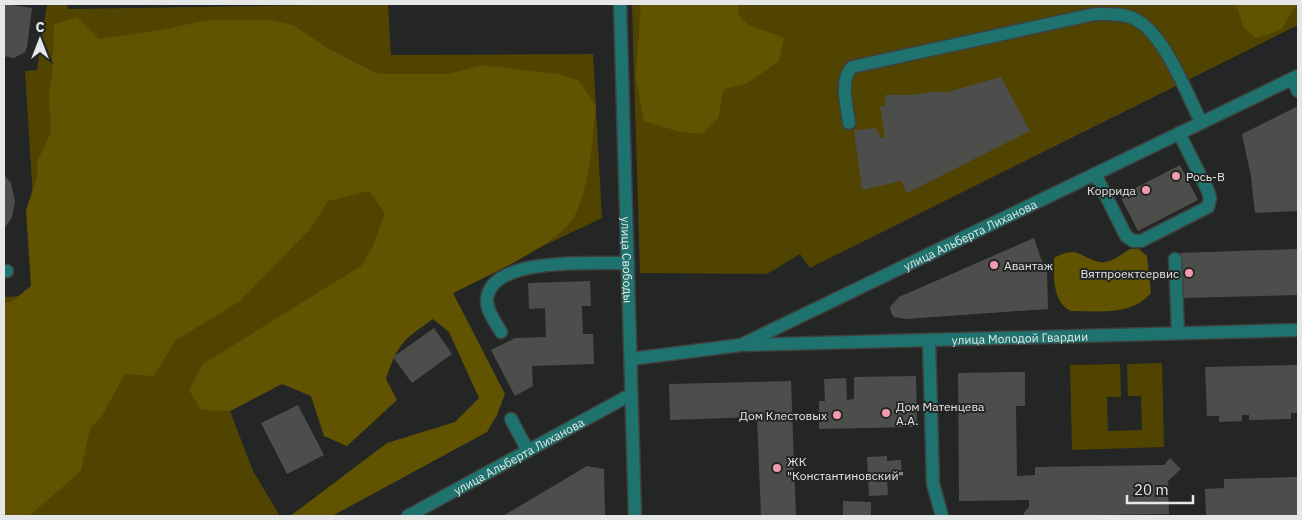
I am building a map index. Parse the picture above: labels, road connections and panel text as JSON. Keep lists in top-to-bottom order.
{
  "streets": {
    "street": ["улица Альберта Лиханова", "улица Свободы", "улица Молодой Гвардии"]
  },
  "crossings": [
    ["улица Альберта Лиханова", "улица Свободы"],
    ["улица Альберта Лиханова", "улица Молодой Гвардии"]
  ],
  "places": [
    "Рось-В",
    "Коррида",
    "Авантаж",
    "Вятпроектсервис",
    "Дом Матенцева А.А.",
    "Дом Клестовых",
    "ЖК \"Константиновский\""
  ],
  "scale_bar": "20 m",
  "north": "top"
}
